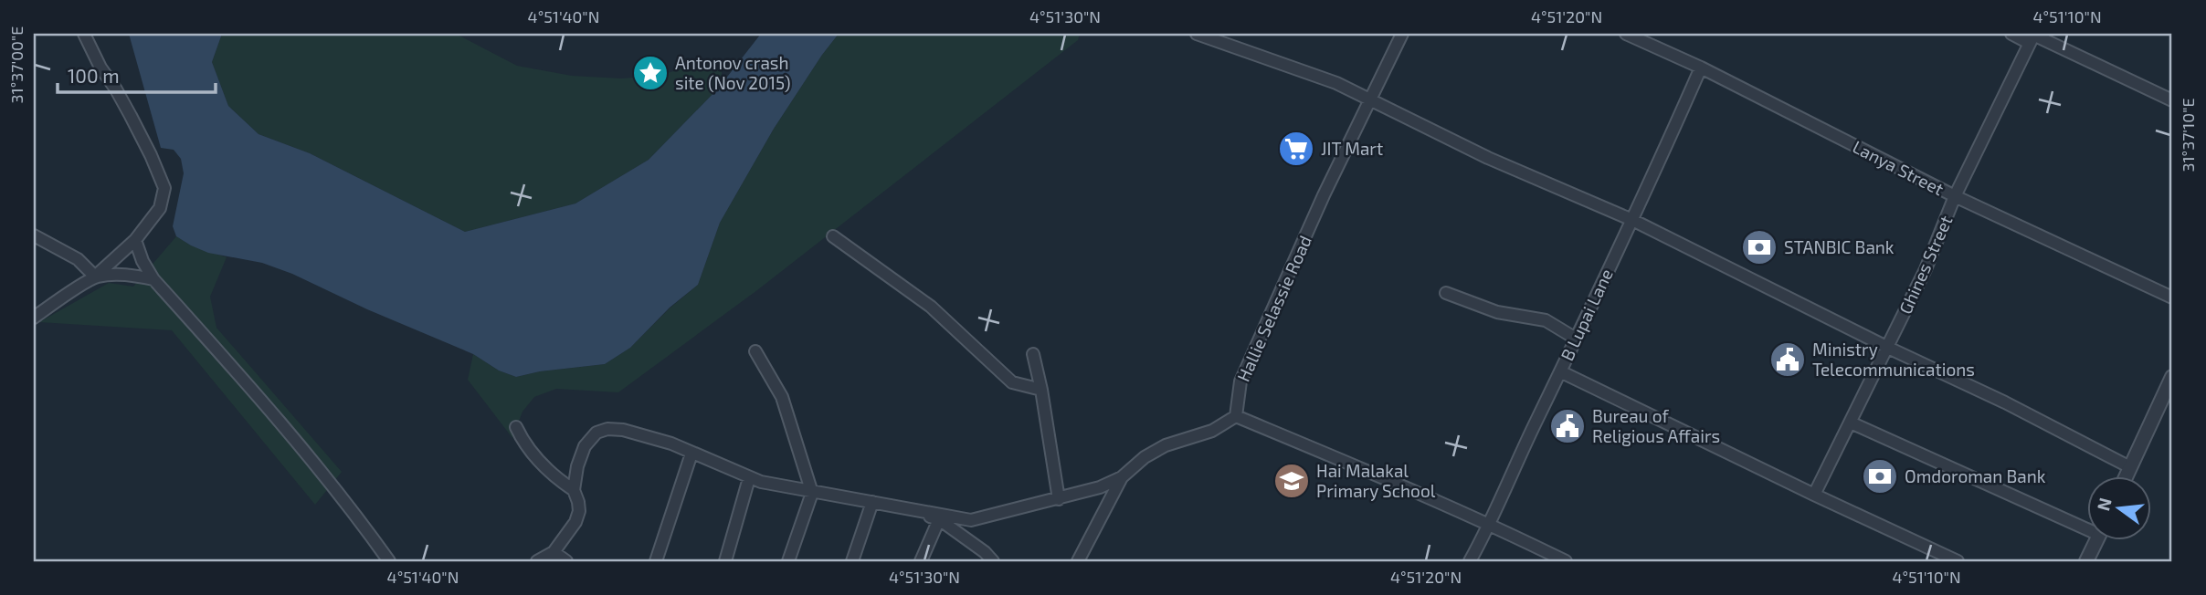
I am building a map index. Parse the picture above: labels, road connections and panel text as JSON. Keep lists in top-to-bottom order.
{
  "streets": {
    "street": [
      "Lanya Street",
      "Ghines Street",
      "Hallie Selassie Road",
      "B Lupai Lane"
    ]
  },
  "crossings": [
    ["Lanya Street", "Ghines Street"],
    ["Lanya Street", "B Lupai Lane"]
  ],
  "places": {
    "place": ["Antonov crash site (Nov 2015)"],
    "supermarket": ["JIT Mart"],
    "bank": ["STANBIC Bank", "Omdoroman Bank"],
    "public building": ["Ministry Telecommunications", "Bureau of Religious Affairs"],
    "school or university": ["Hai Malakal Primary School"]
  },
  "scale_bar": "100 m",
  "north": "left",
  "coordinates": [
    "4°51'40\"N",
    "4°51'30\"N",
    "4°51'20\"N",
    "4°51'10\"N",
    "31°37'00\"E",
    "31°37'10\"E"
  ]
}
